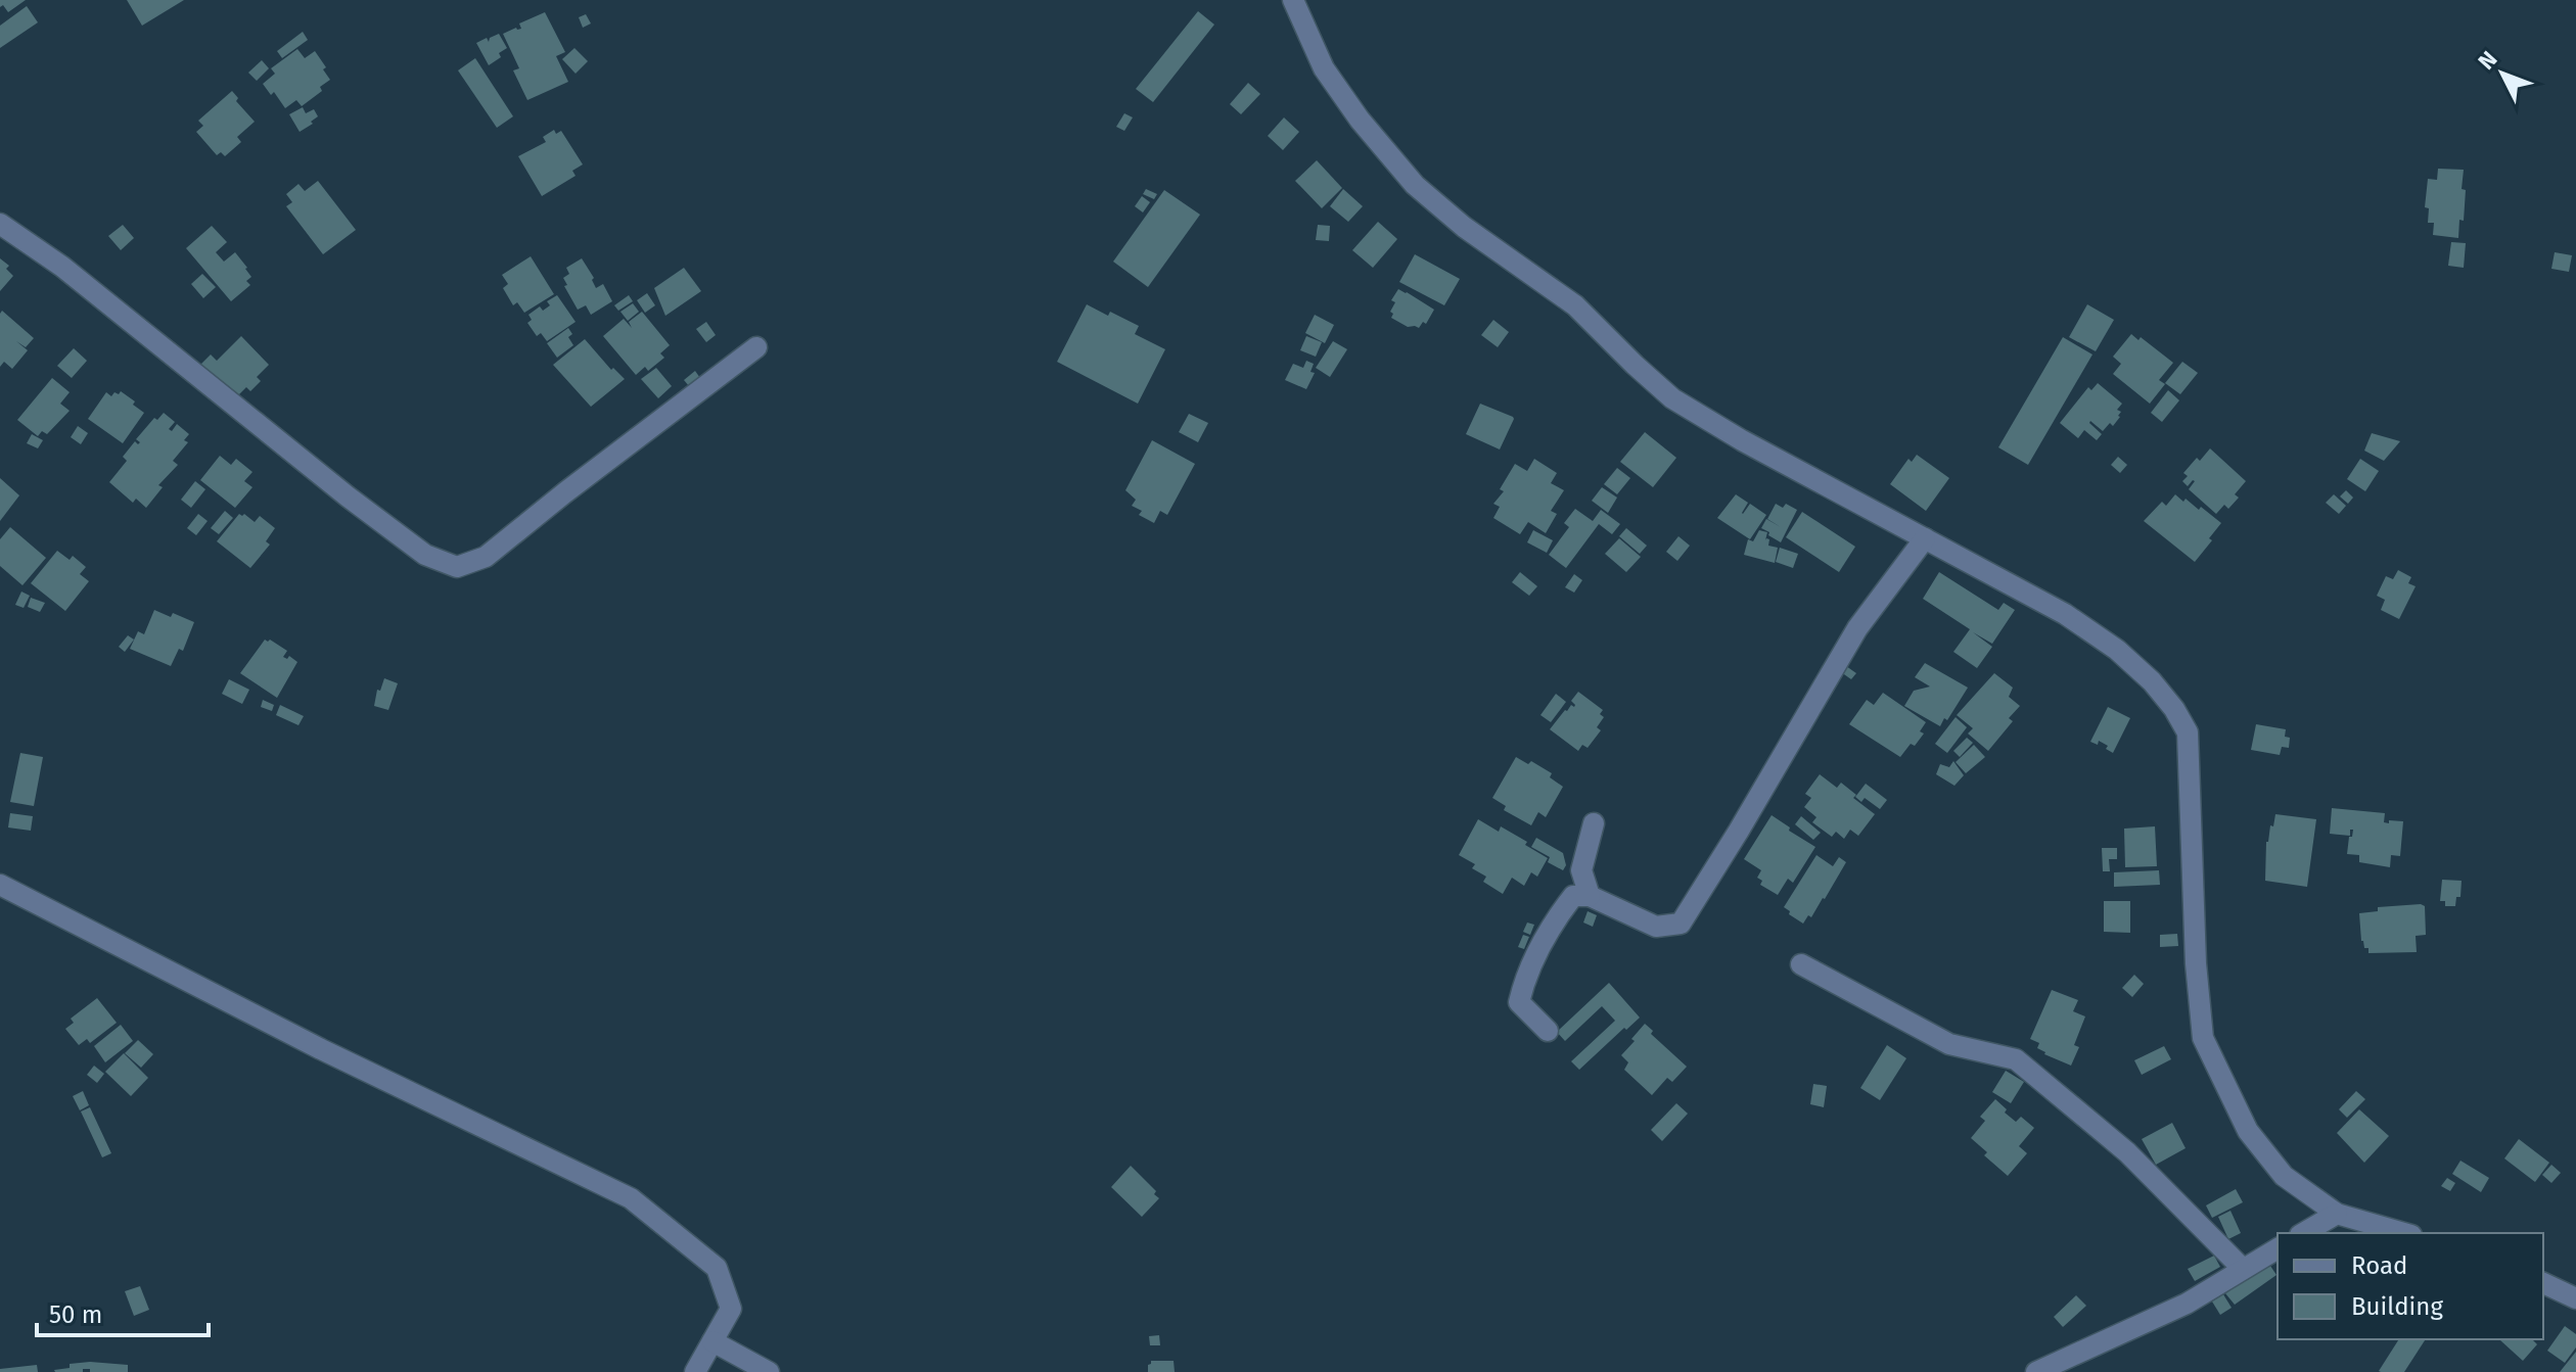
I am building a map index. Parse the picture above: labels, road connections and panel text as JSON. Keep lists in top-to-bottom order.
{
  "legend": ["Road", "Building"],
  "scale_bar": "50 m",
  "north": "top left"
}
